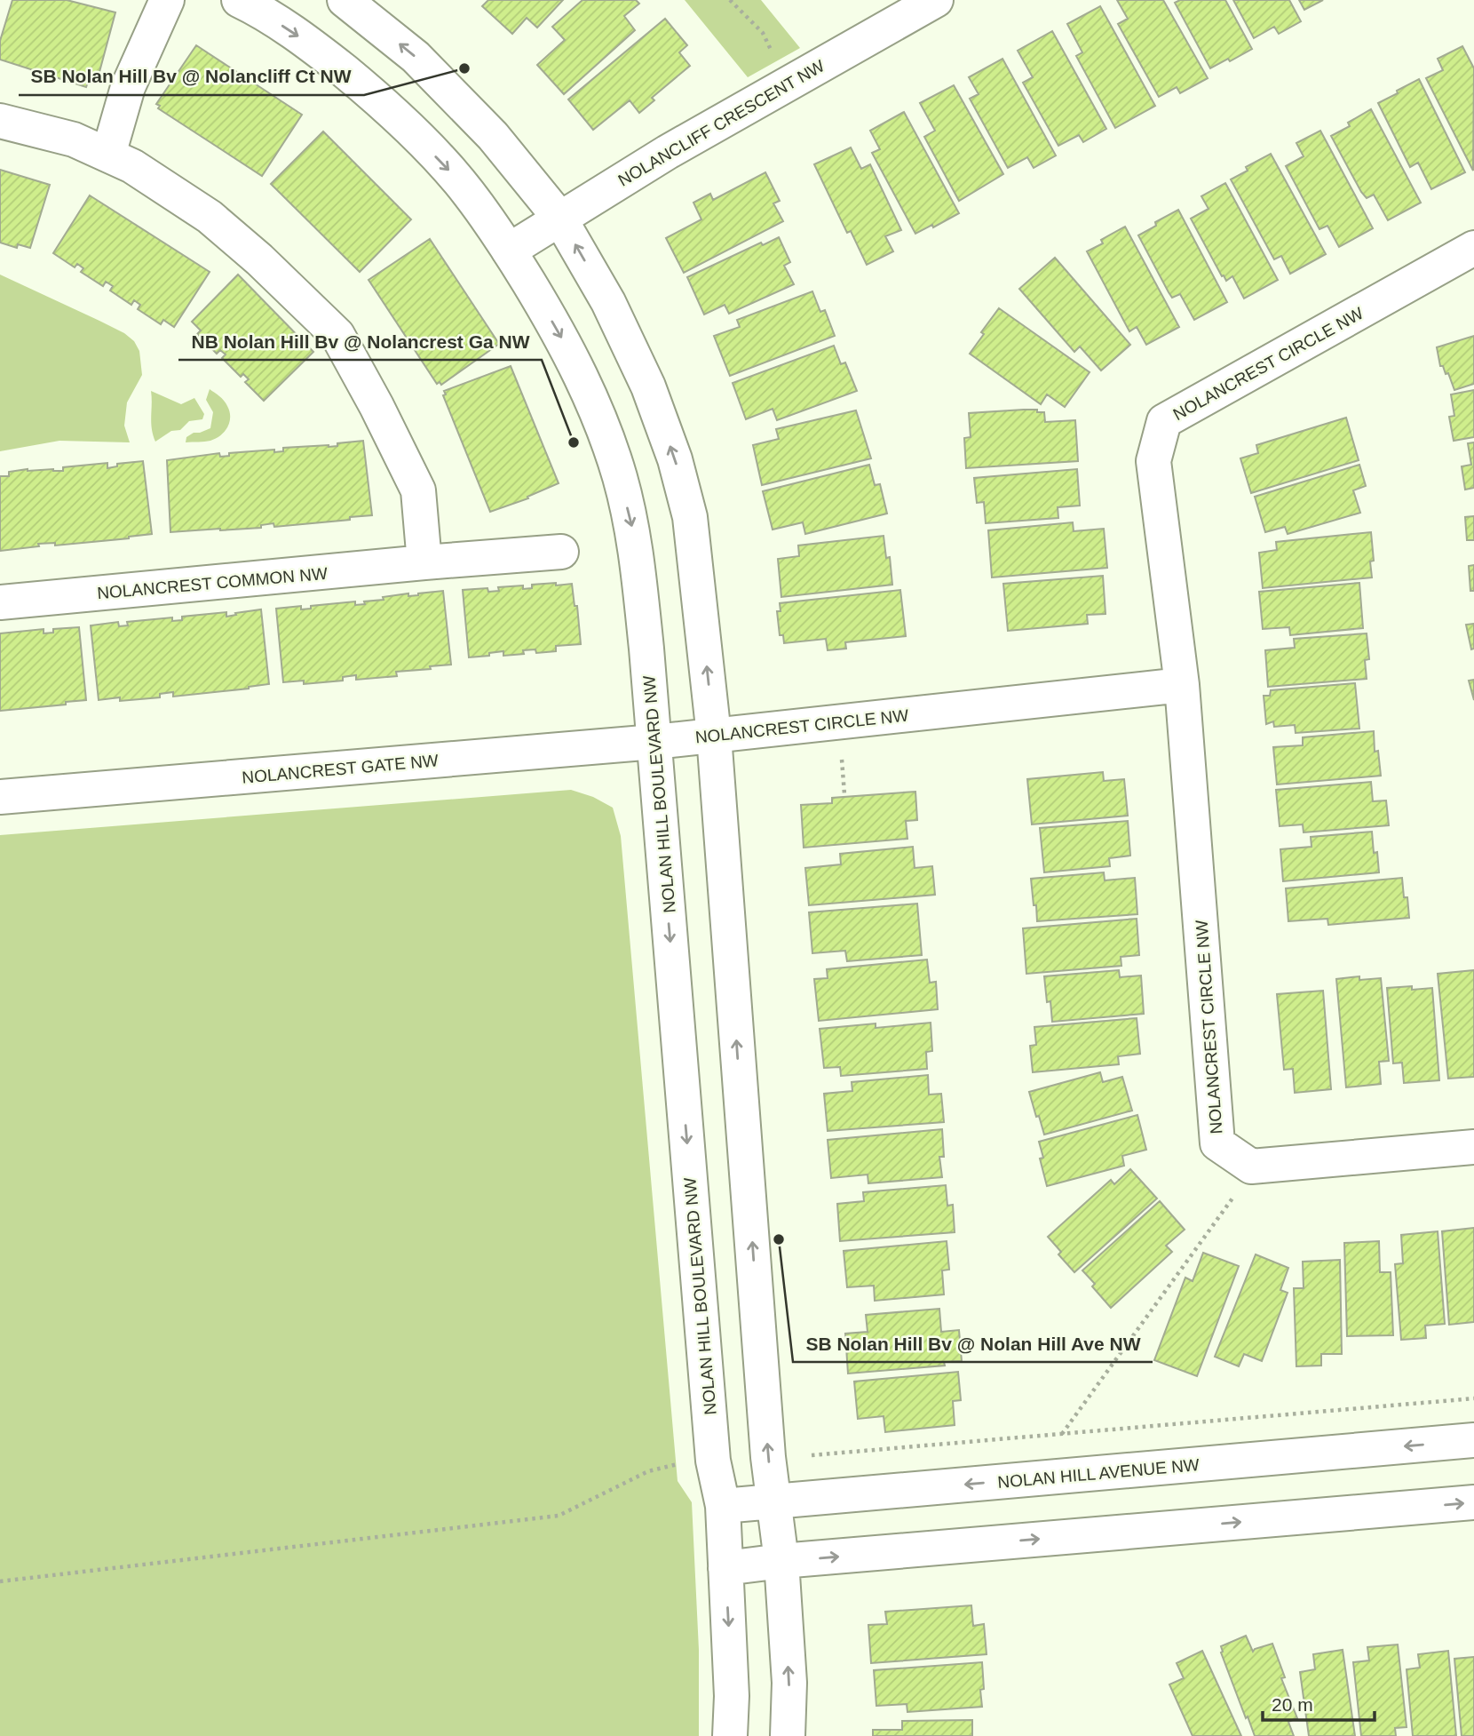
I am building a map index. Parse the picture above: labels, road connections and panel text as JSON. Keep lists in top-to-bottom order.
{
  "streets": {
    "street": [
      "NOLANCLIFF CRESCENT NW",
      "NOLANCREST CIRCLE NW",
      "NOLANCREST COMMON NW",
      "NOLANCREST GATE NW",
      "NOLAN HILL BOULEVARD NW",
      "NOLAN HILL AVENUE NW"
    ]
  },
  "crossings": [
    ["NOLANCLIFF CRESCENT NW", "NOLAN HILL BOULEVARD NW"],
    ["NOLANCREST CIRCLE NW", "NOLANCREST GATE NW"],
    ["NOLANCREST CIRCLE NW", "NOLAN HILL BOULEVARD NW"],
    ["NOLANCREST GATE NW", "NOLAN HILL BOULEVARD NW"],
    ["NOLAN HILL BOULEVARD NW", "NOLAN HILL AVENUE NW"]
  ],
  "places": ["SB Nolan Hill Bv @ Nolancliff Ct NW", "NB Nolan Hill Bv @ Nolancrest Ga NW", "SB Nolan Hill Bv @ Nolan Hill Ave NW"],
  "scale_bar": "20 m"
}
